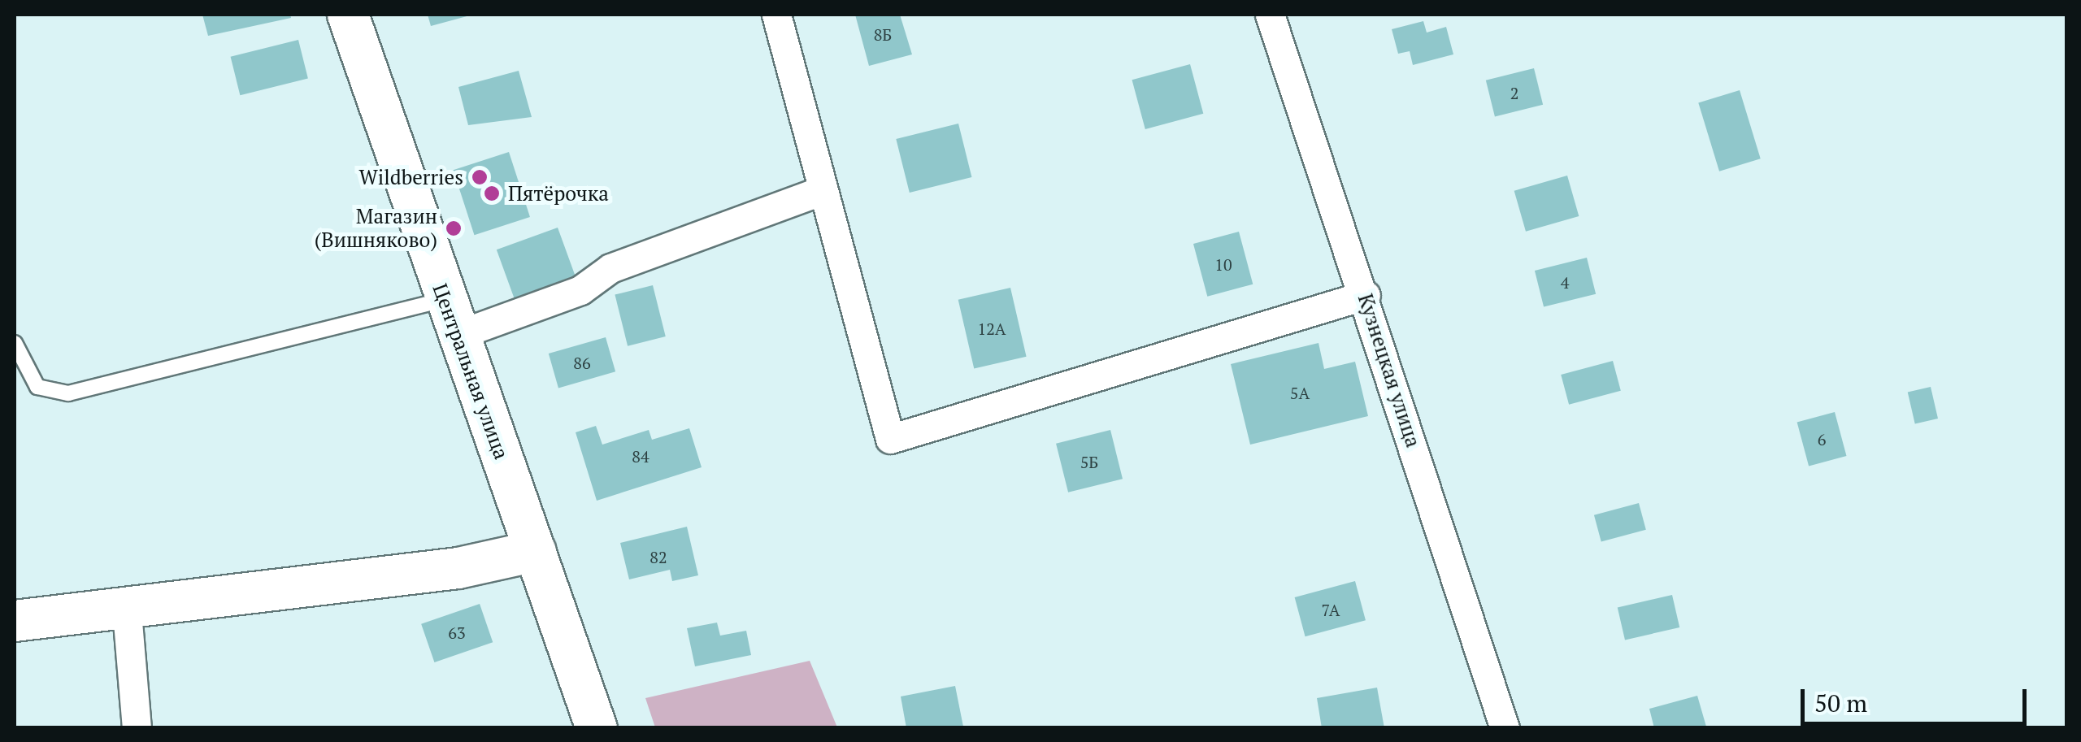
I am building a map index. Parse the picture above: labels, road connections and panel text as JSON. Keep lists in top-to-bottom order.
{
  "streets": {
    "street": ["Кузнецкая улица", "Центральная улица"]
  },
  "places": ["Wildberries", "Пятёрочка", "Магазин (Вишняково)"],
  "house_numbers": [
    "8Б",
    "2",
    "10",
    "4",
    "12А",
    "86",
    "5А",
    "6",
    "84",
    "5Б",
    "82",
    "7А",
    "63"
  ],
  "scale_bar": "50 m"
}
